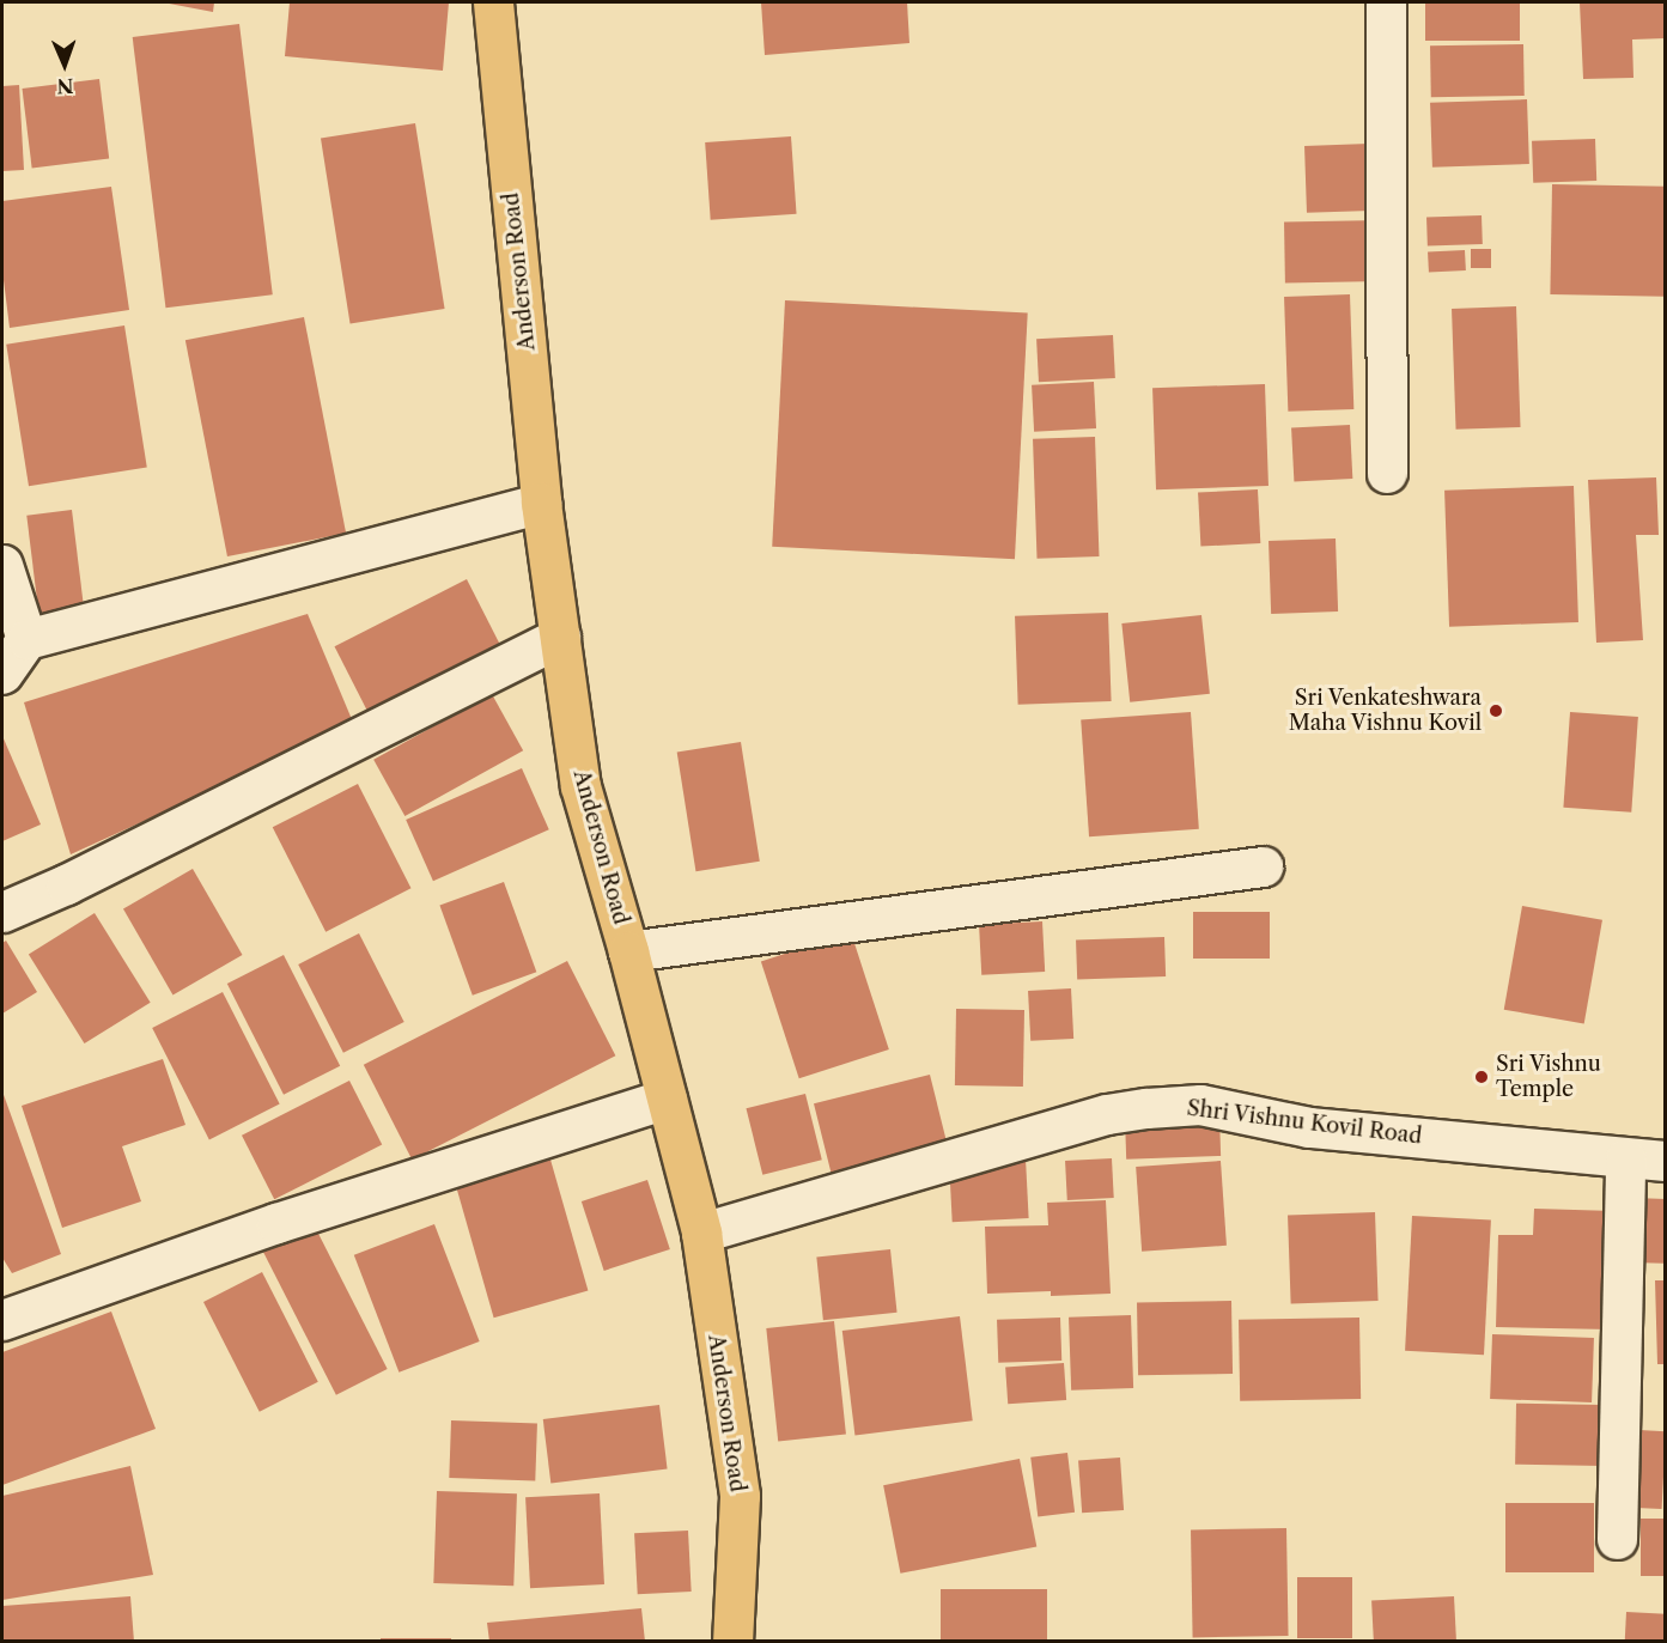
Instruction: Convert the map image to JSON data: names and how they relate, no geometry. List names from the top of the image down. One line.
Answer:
{"streets":{"main road":["Anderson Road"],"street":["Shri Vishnu Kovil Road"]},"crossings":[["Anderson Road","Shri Vishnu Kovil Road"]],"places":["Sri Venkateshwara Maha Vishnu Kovil","Sri Vishnu Temple"],"north":"bottom"}
